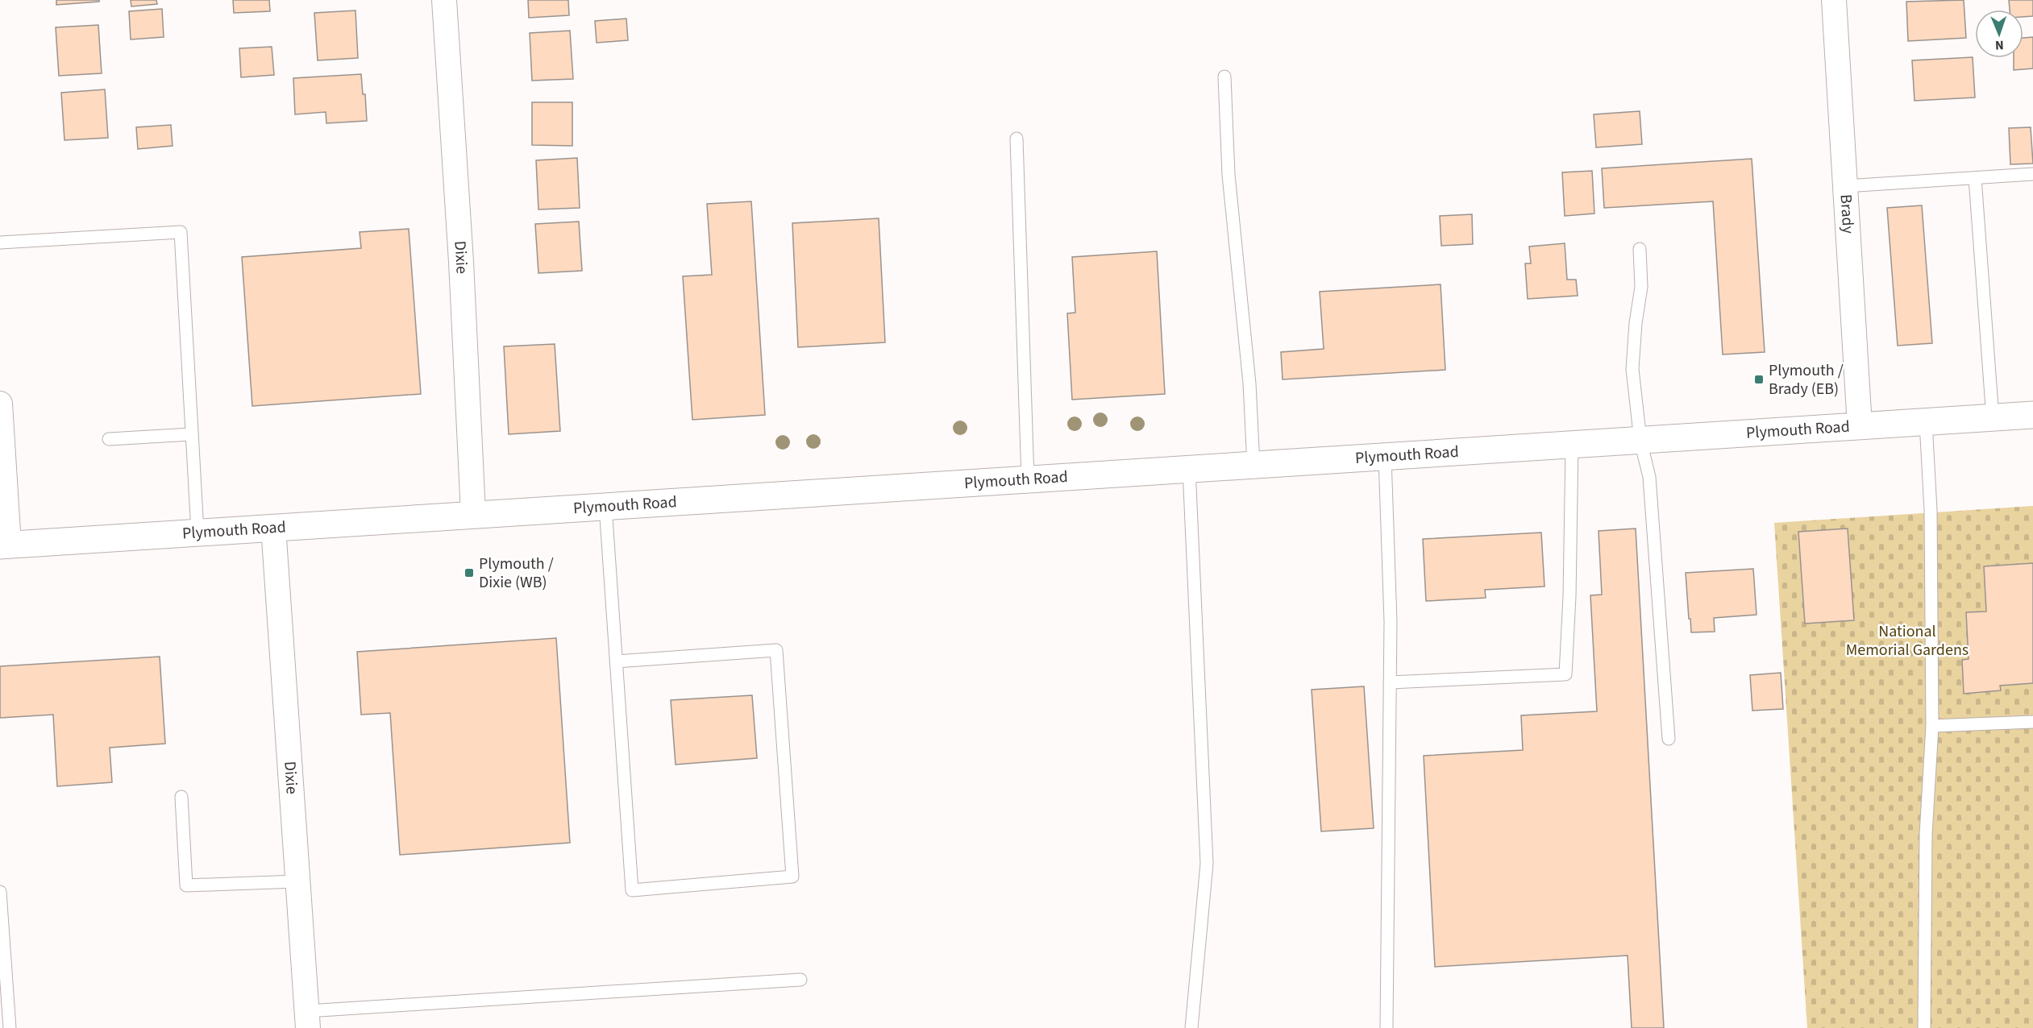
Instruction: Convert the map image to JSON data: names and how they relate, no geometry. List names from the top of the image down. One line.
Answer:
{"streets":{"main road":["Plymouth Road"],"street":["Brady","Dixie"]},"crossings":[["Brady","Plymouth Road"],["Dixie","Plymouth Road"]],"parks":["National Memorial Gardens"],"places":{"transit":["Plymouth / Brady (EB)","Plymouth / Dixie (WB)"]},"north":"bottom"}
